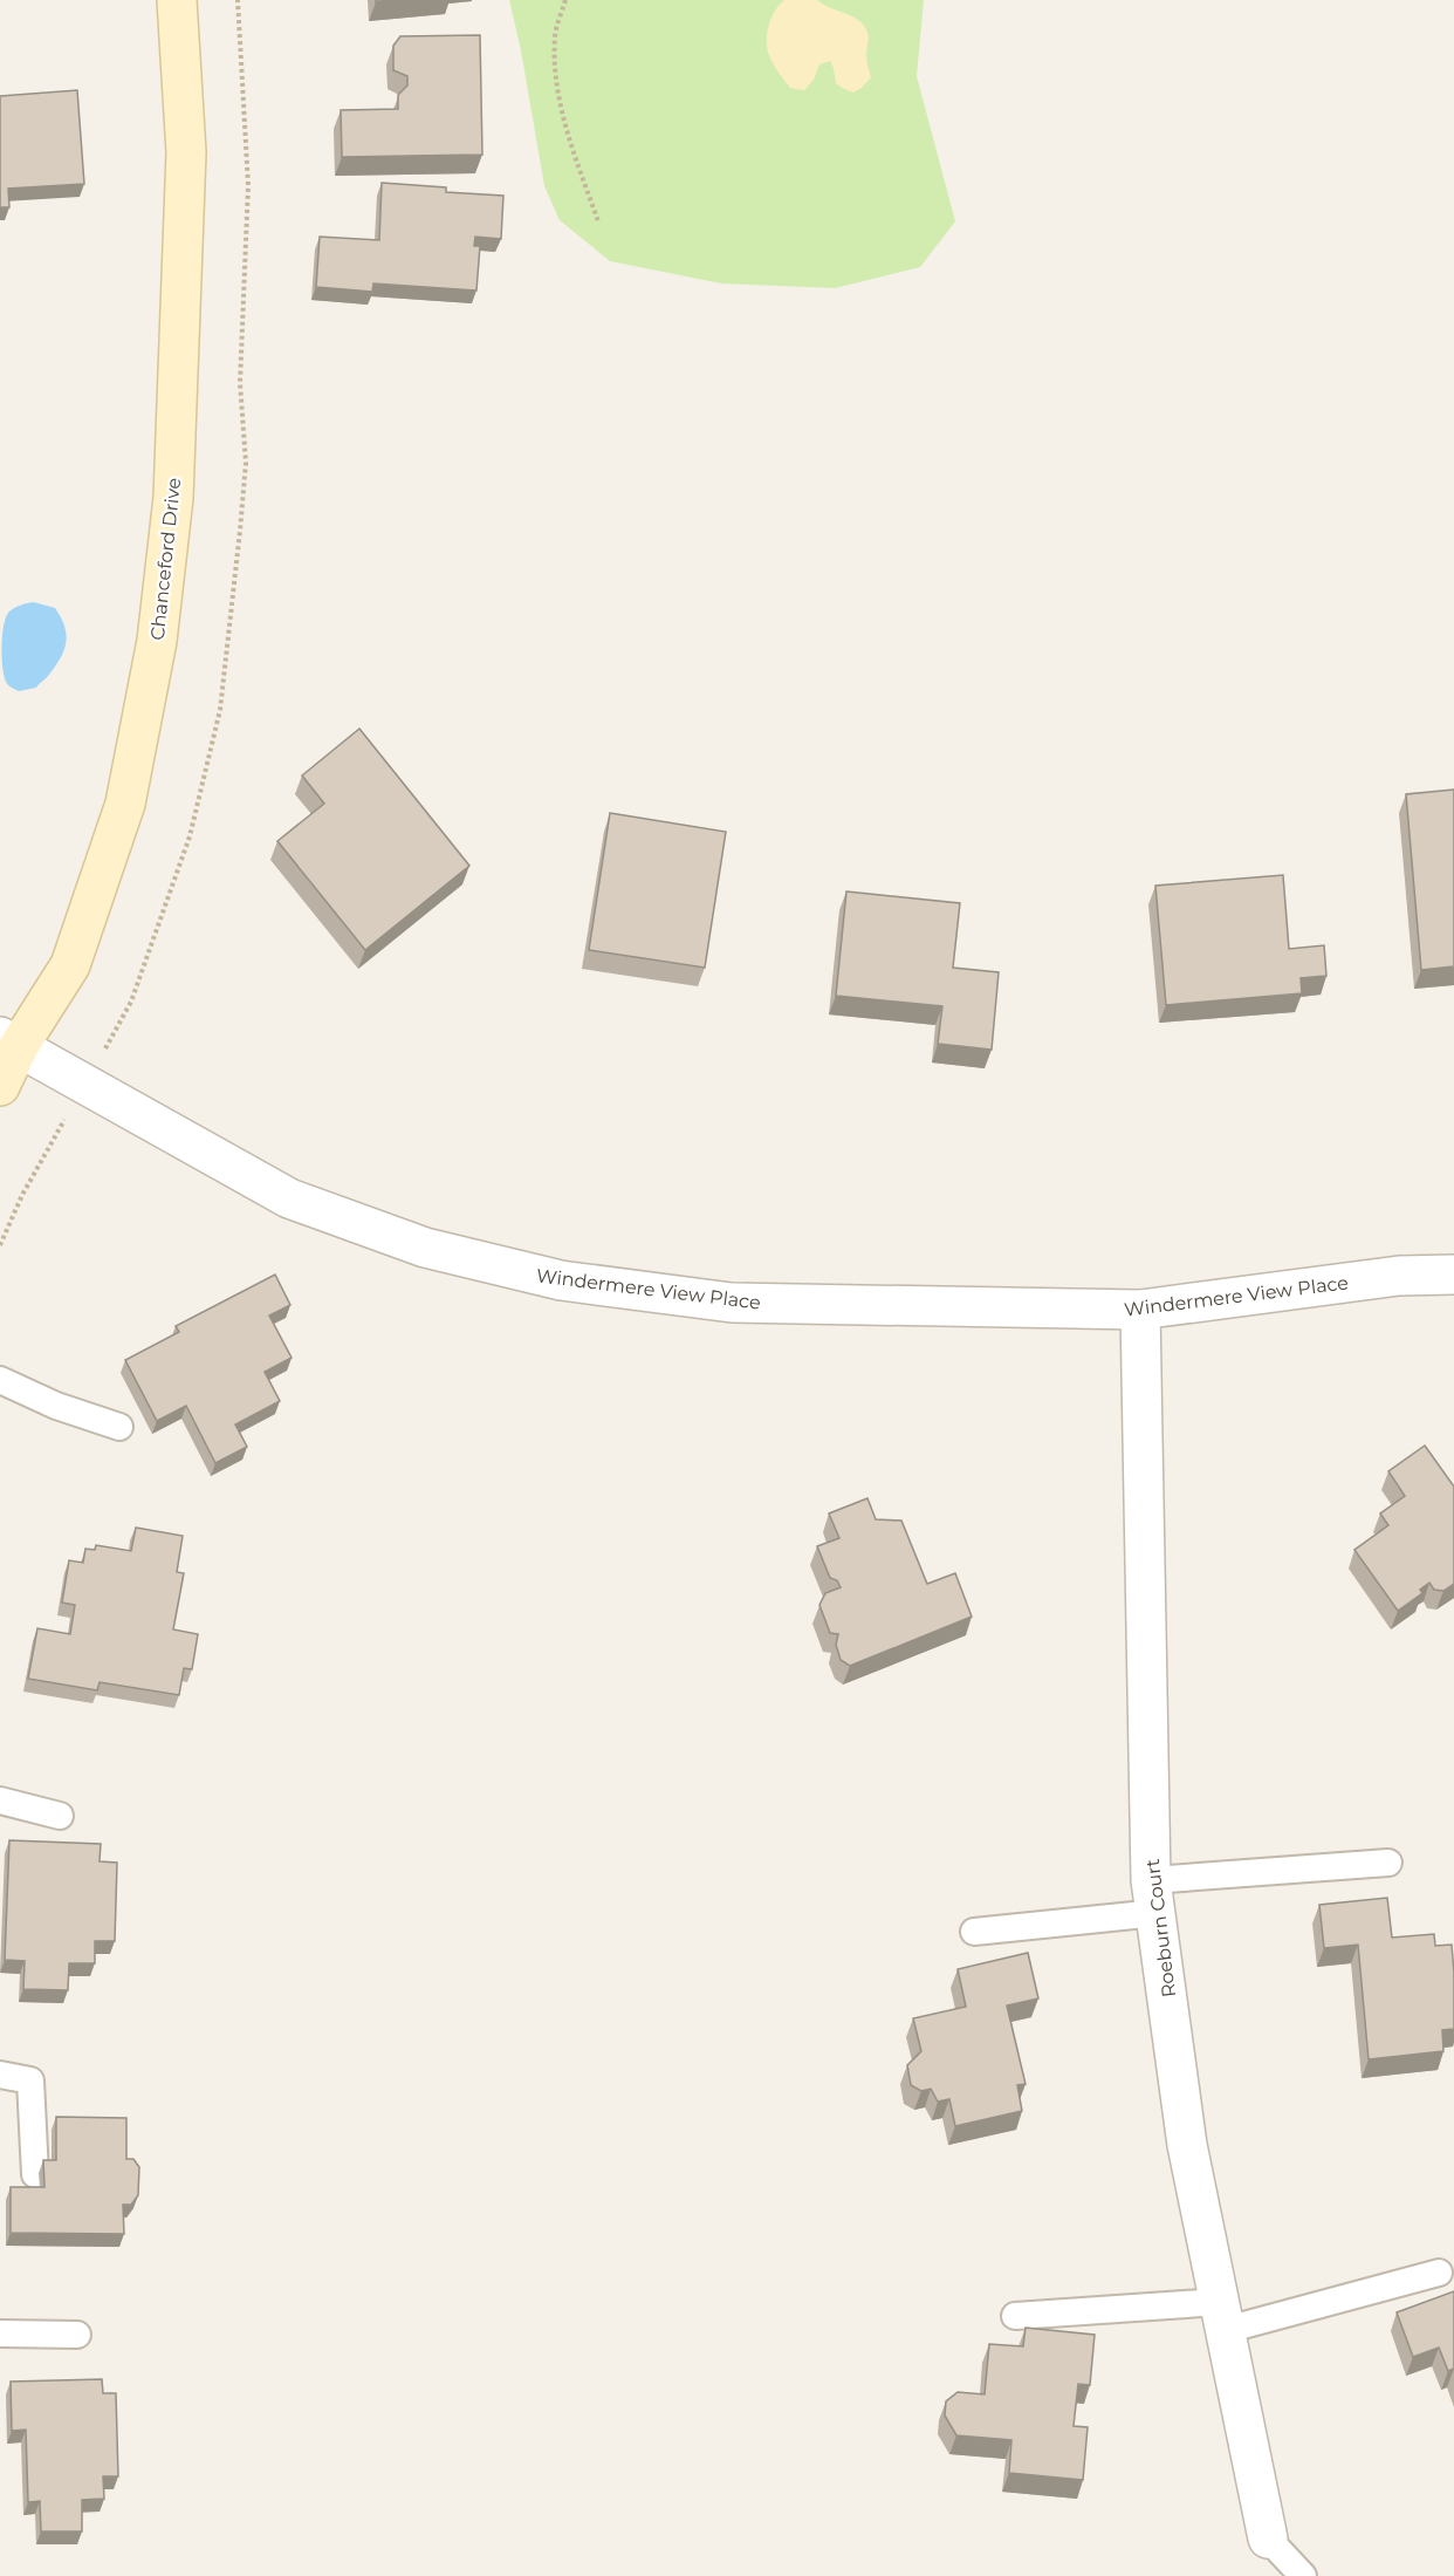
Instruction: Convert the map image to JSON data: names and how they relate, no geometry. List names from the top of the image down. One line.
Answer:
{"streets":{"street":["Chanceford Drive","Windermere View Place","Roeburn Court"]},"crossings":[["Chanceford Drive","Windermere View Place"],["Windermere View Place","Roeburn Court"]]}
